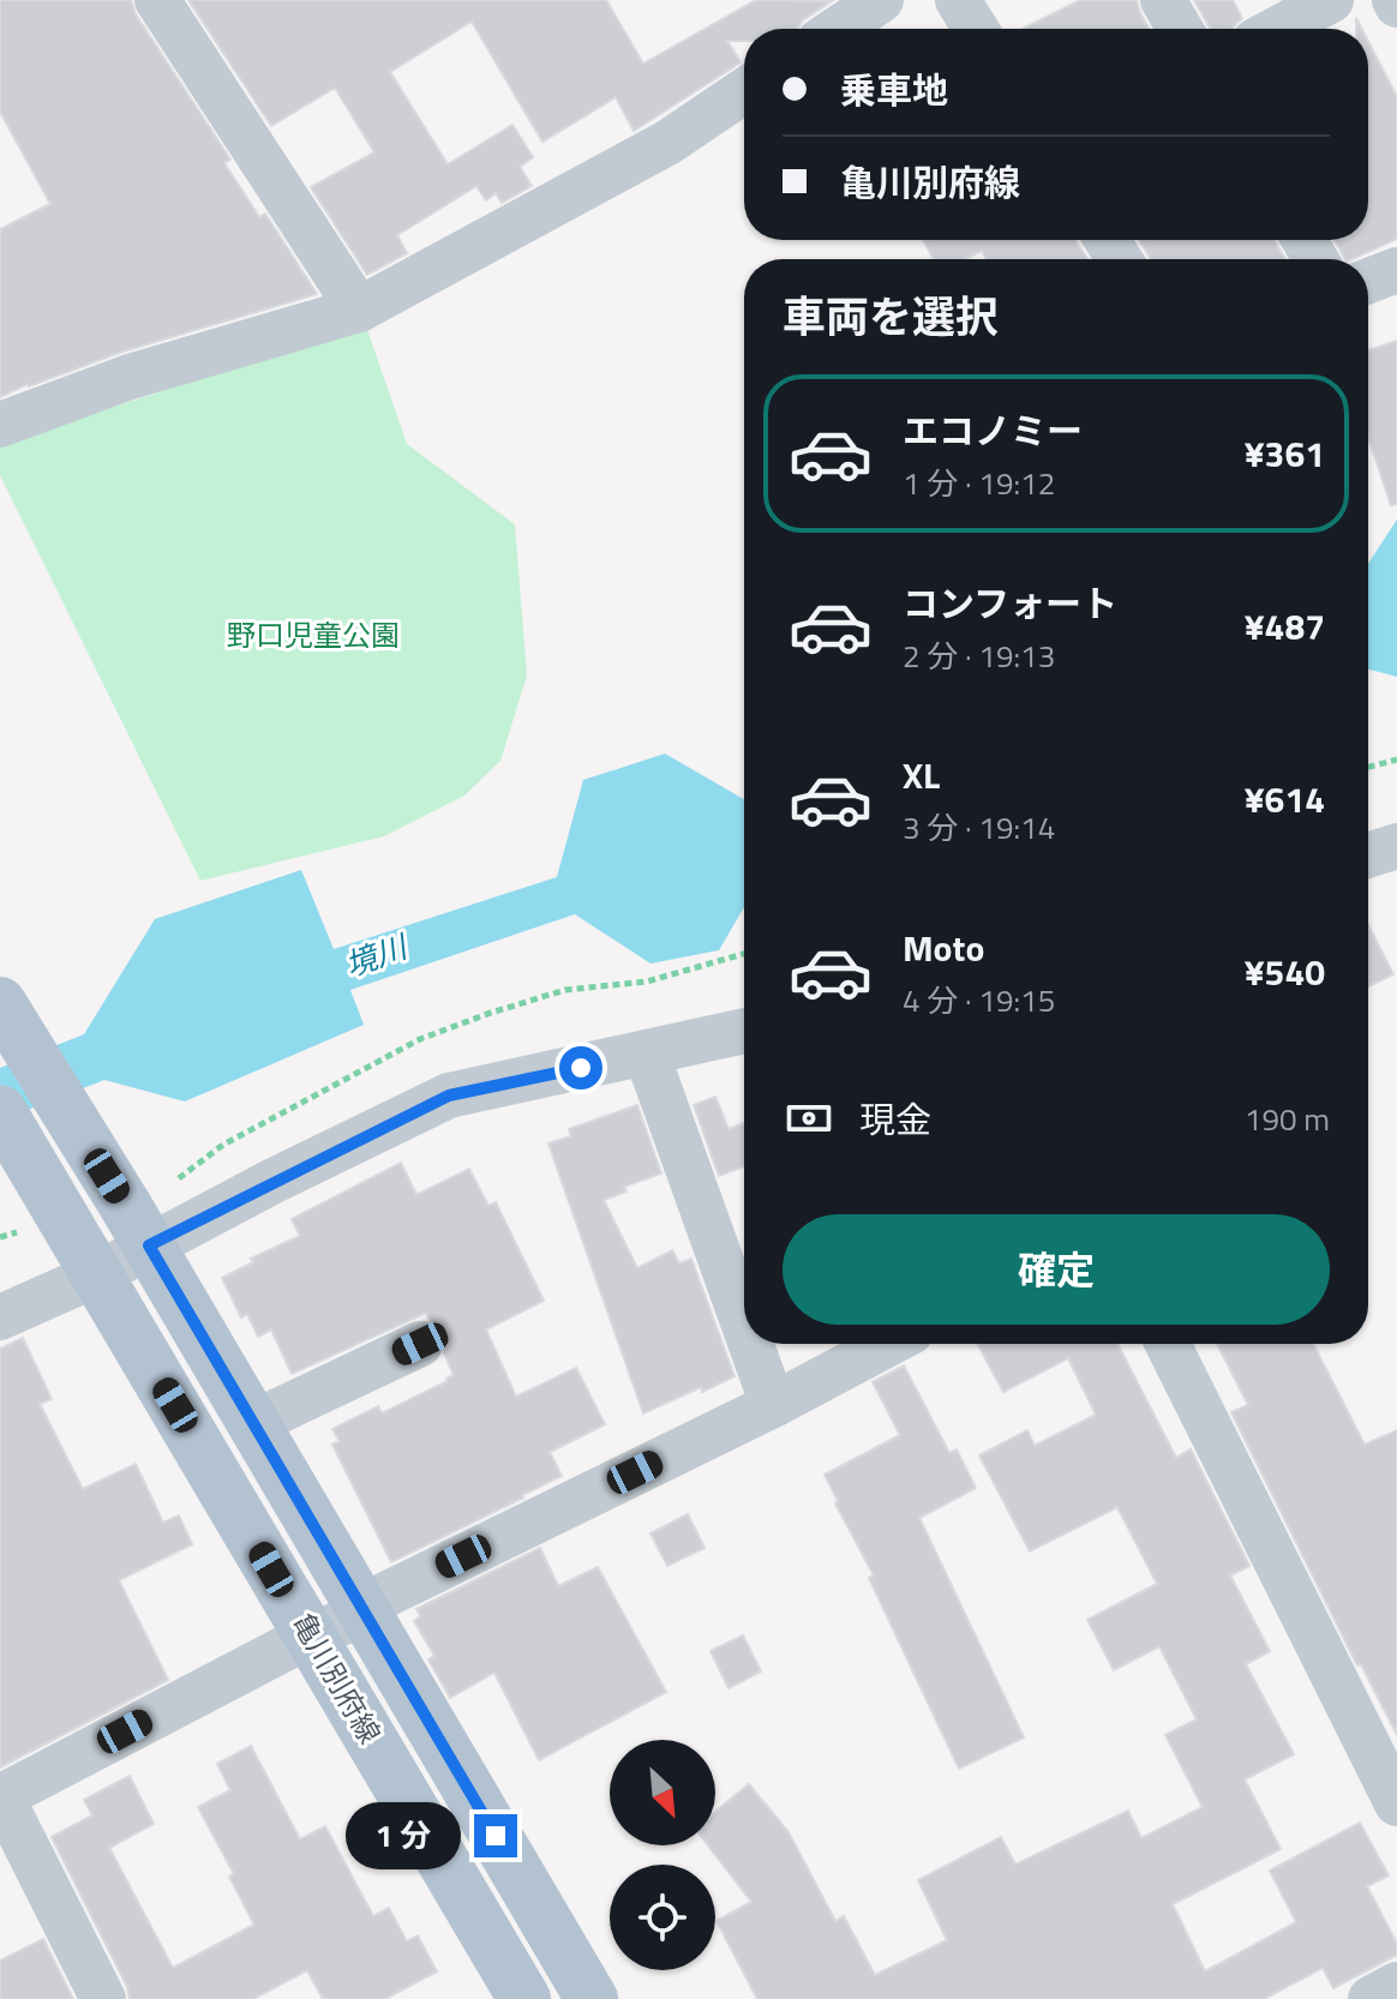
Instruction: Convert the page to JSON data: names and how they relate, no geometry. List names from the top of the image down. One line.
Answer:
{"streets":{"main road":["亀川別府線"]},"water":["境川"],"parks":["野口児童公園"],"north":"bottom right","page":{"banner":["乗車地","亀川別府線"],"heading":"車両を選択","list":[{"name":"エコノミー","note":"1 分 · 19:12","value":"¥361"},{"name":"コンフォート","note":"2 分 · 19:13","value":"¥487"},{"name":"XL","note":"3 分 · 19:14","value":"¥614"},{"name":"Moto","note":"4 分 · 19:15","value":"¥540"}],"pay":["現金","190 m"],"buttons":"確定","bubble":"1 分"}}
